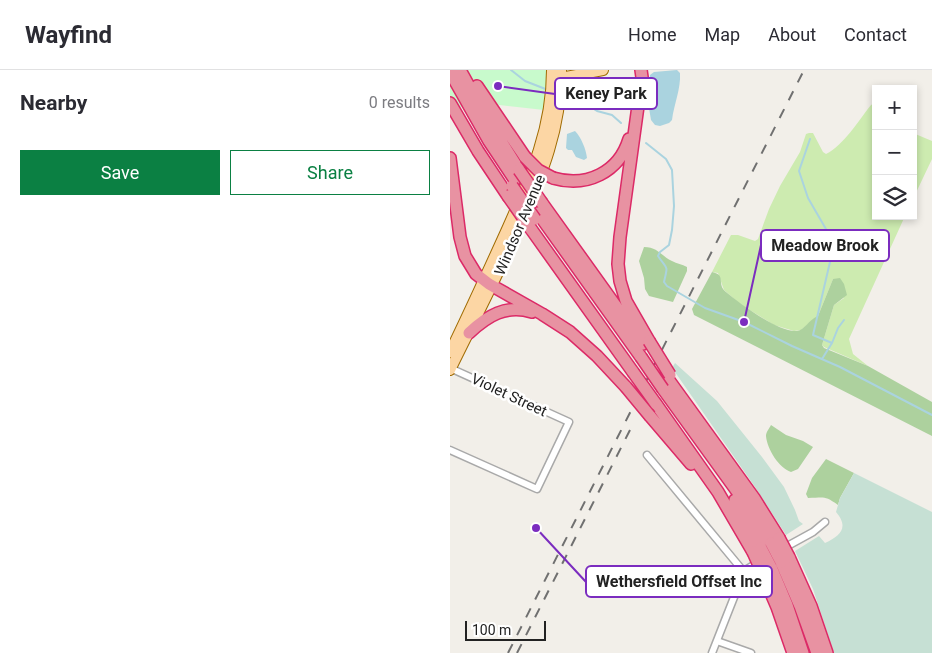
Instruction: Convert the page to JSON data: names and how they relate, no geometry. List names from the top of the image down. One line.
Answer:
{"streets":{"main road":["Windsor Avenue"],"street":["Violet Street"]},"crossings":[["Windsor Avenue","Violet Street"]],"places":["Keney Park","Meadow Brook","Wethersfield Offset Inc"],"scale_bar":"100 m","page":{"header":"Wayfind","nav":["Home","Map","About","Contact"],"heading":["Nearby","0 results"],"map_buttons":["+","−"],"buttons":["Save","Share"],"scale":"100 m"}}
